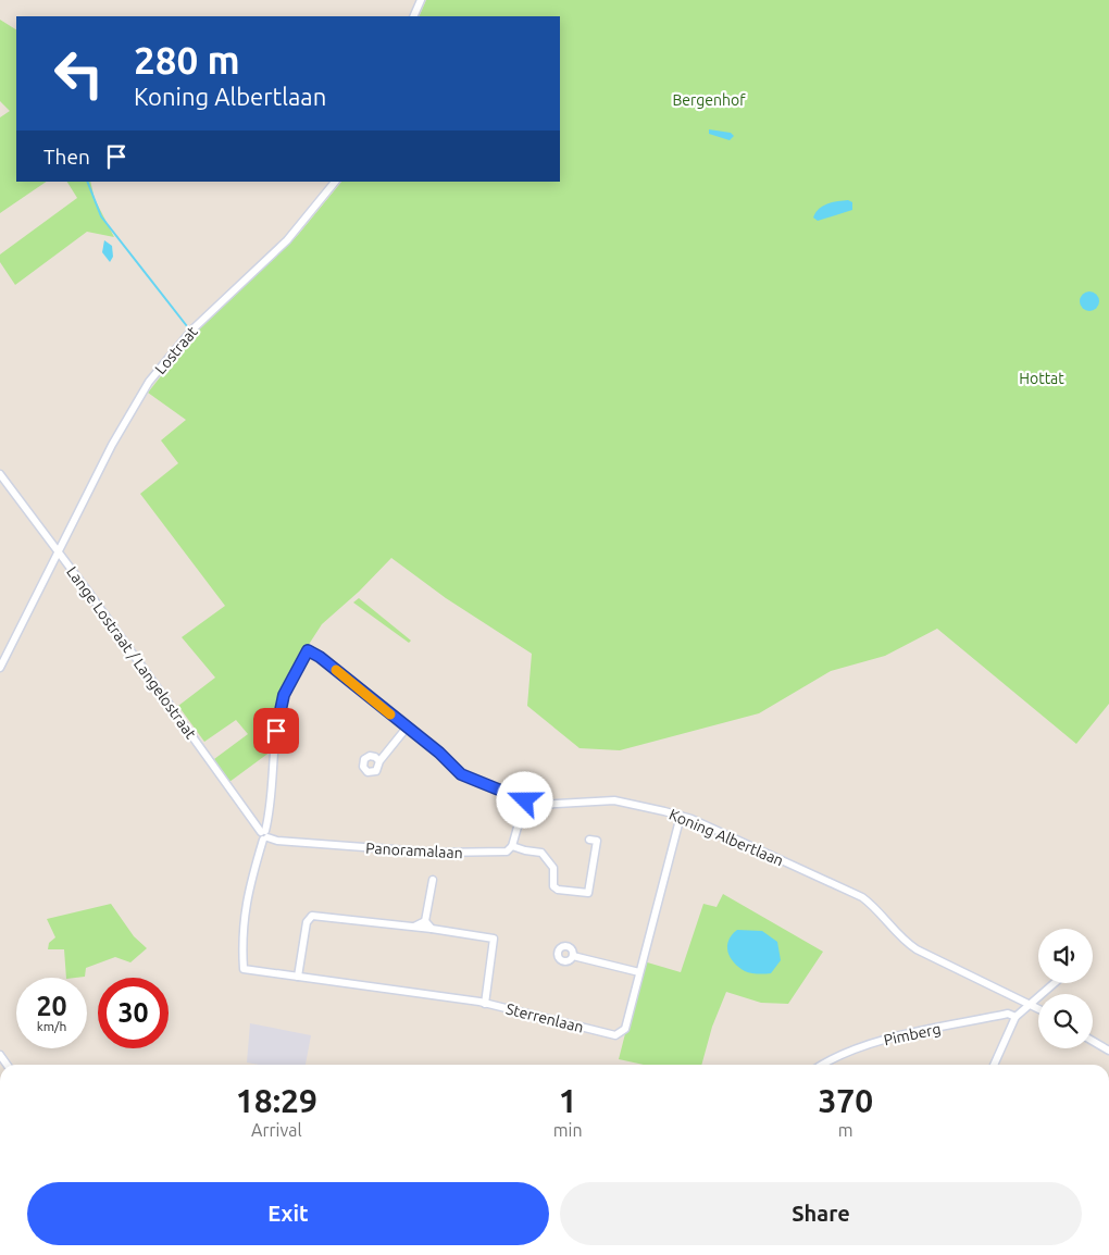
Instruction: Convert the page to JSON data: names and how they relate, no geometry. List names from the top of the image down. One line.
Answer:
{"streets":{"street":["Lostraat","Lange Lostraat / Langelostraat","Koning Albertlaan","Panoramalaan","Sterrenlaan","Pimberg"]},"crossings":[["Lostraat","Lange Lostraat / Langelostraat"],["Lange Lostraat / Langelostraat","Koning Albertlaan"],["Lange Lostraat / Langelostraat","Panoramalaan"],["Lange Lostraat / Langelostraat","Sterrenlaan"],["Koning Albertlaan","Panoramalaan"],["Koning Albertlaan","Sterrenlaan"],["Panoramalaan","Sterrenlaan"]],"parks":["Bergenhof","Hottat"],"page":{"turn":["280 m","Koning Albertlaan"],"then":"Then","speed":"20 km/h","limit":"30","eta":["18:29","Arrival","1","min","370","m"],"buttons":["Exit","Share"]}}
